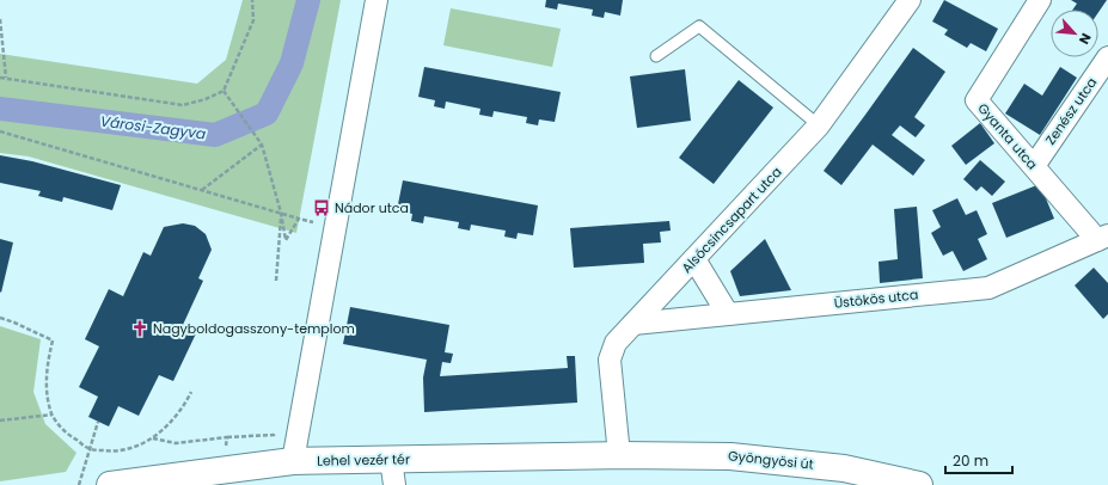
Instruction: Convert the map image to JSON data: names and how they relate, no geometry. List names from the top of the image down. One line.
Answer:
{"streets":{"street":["Zenész utca","Gyanta utca","Alsócsincsapart utca","Üstökös utca","Lehel vezér tér","Gyöngyösi út"]},"crossings":[["Zenész utca","Gyanta utca"],["Gyanta utca","Üstökös utca"],["Alsócsincsapart utca","Üstökös utca"],["Alsócsincsapart utca","Lehel vezér tér"],["Alsócsincsapart utca","Gyöngyösi út"],["Lehel vezér tér","Gyöngyösi út"]],"water":["Városi-Zagyva"],"places":{"bus stop":["Nádor utca"],"church":["Nagyboldogasszony-templom"]},"scale_bar":"20 m","north":"bottom right"}
